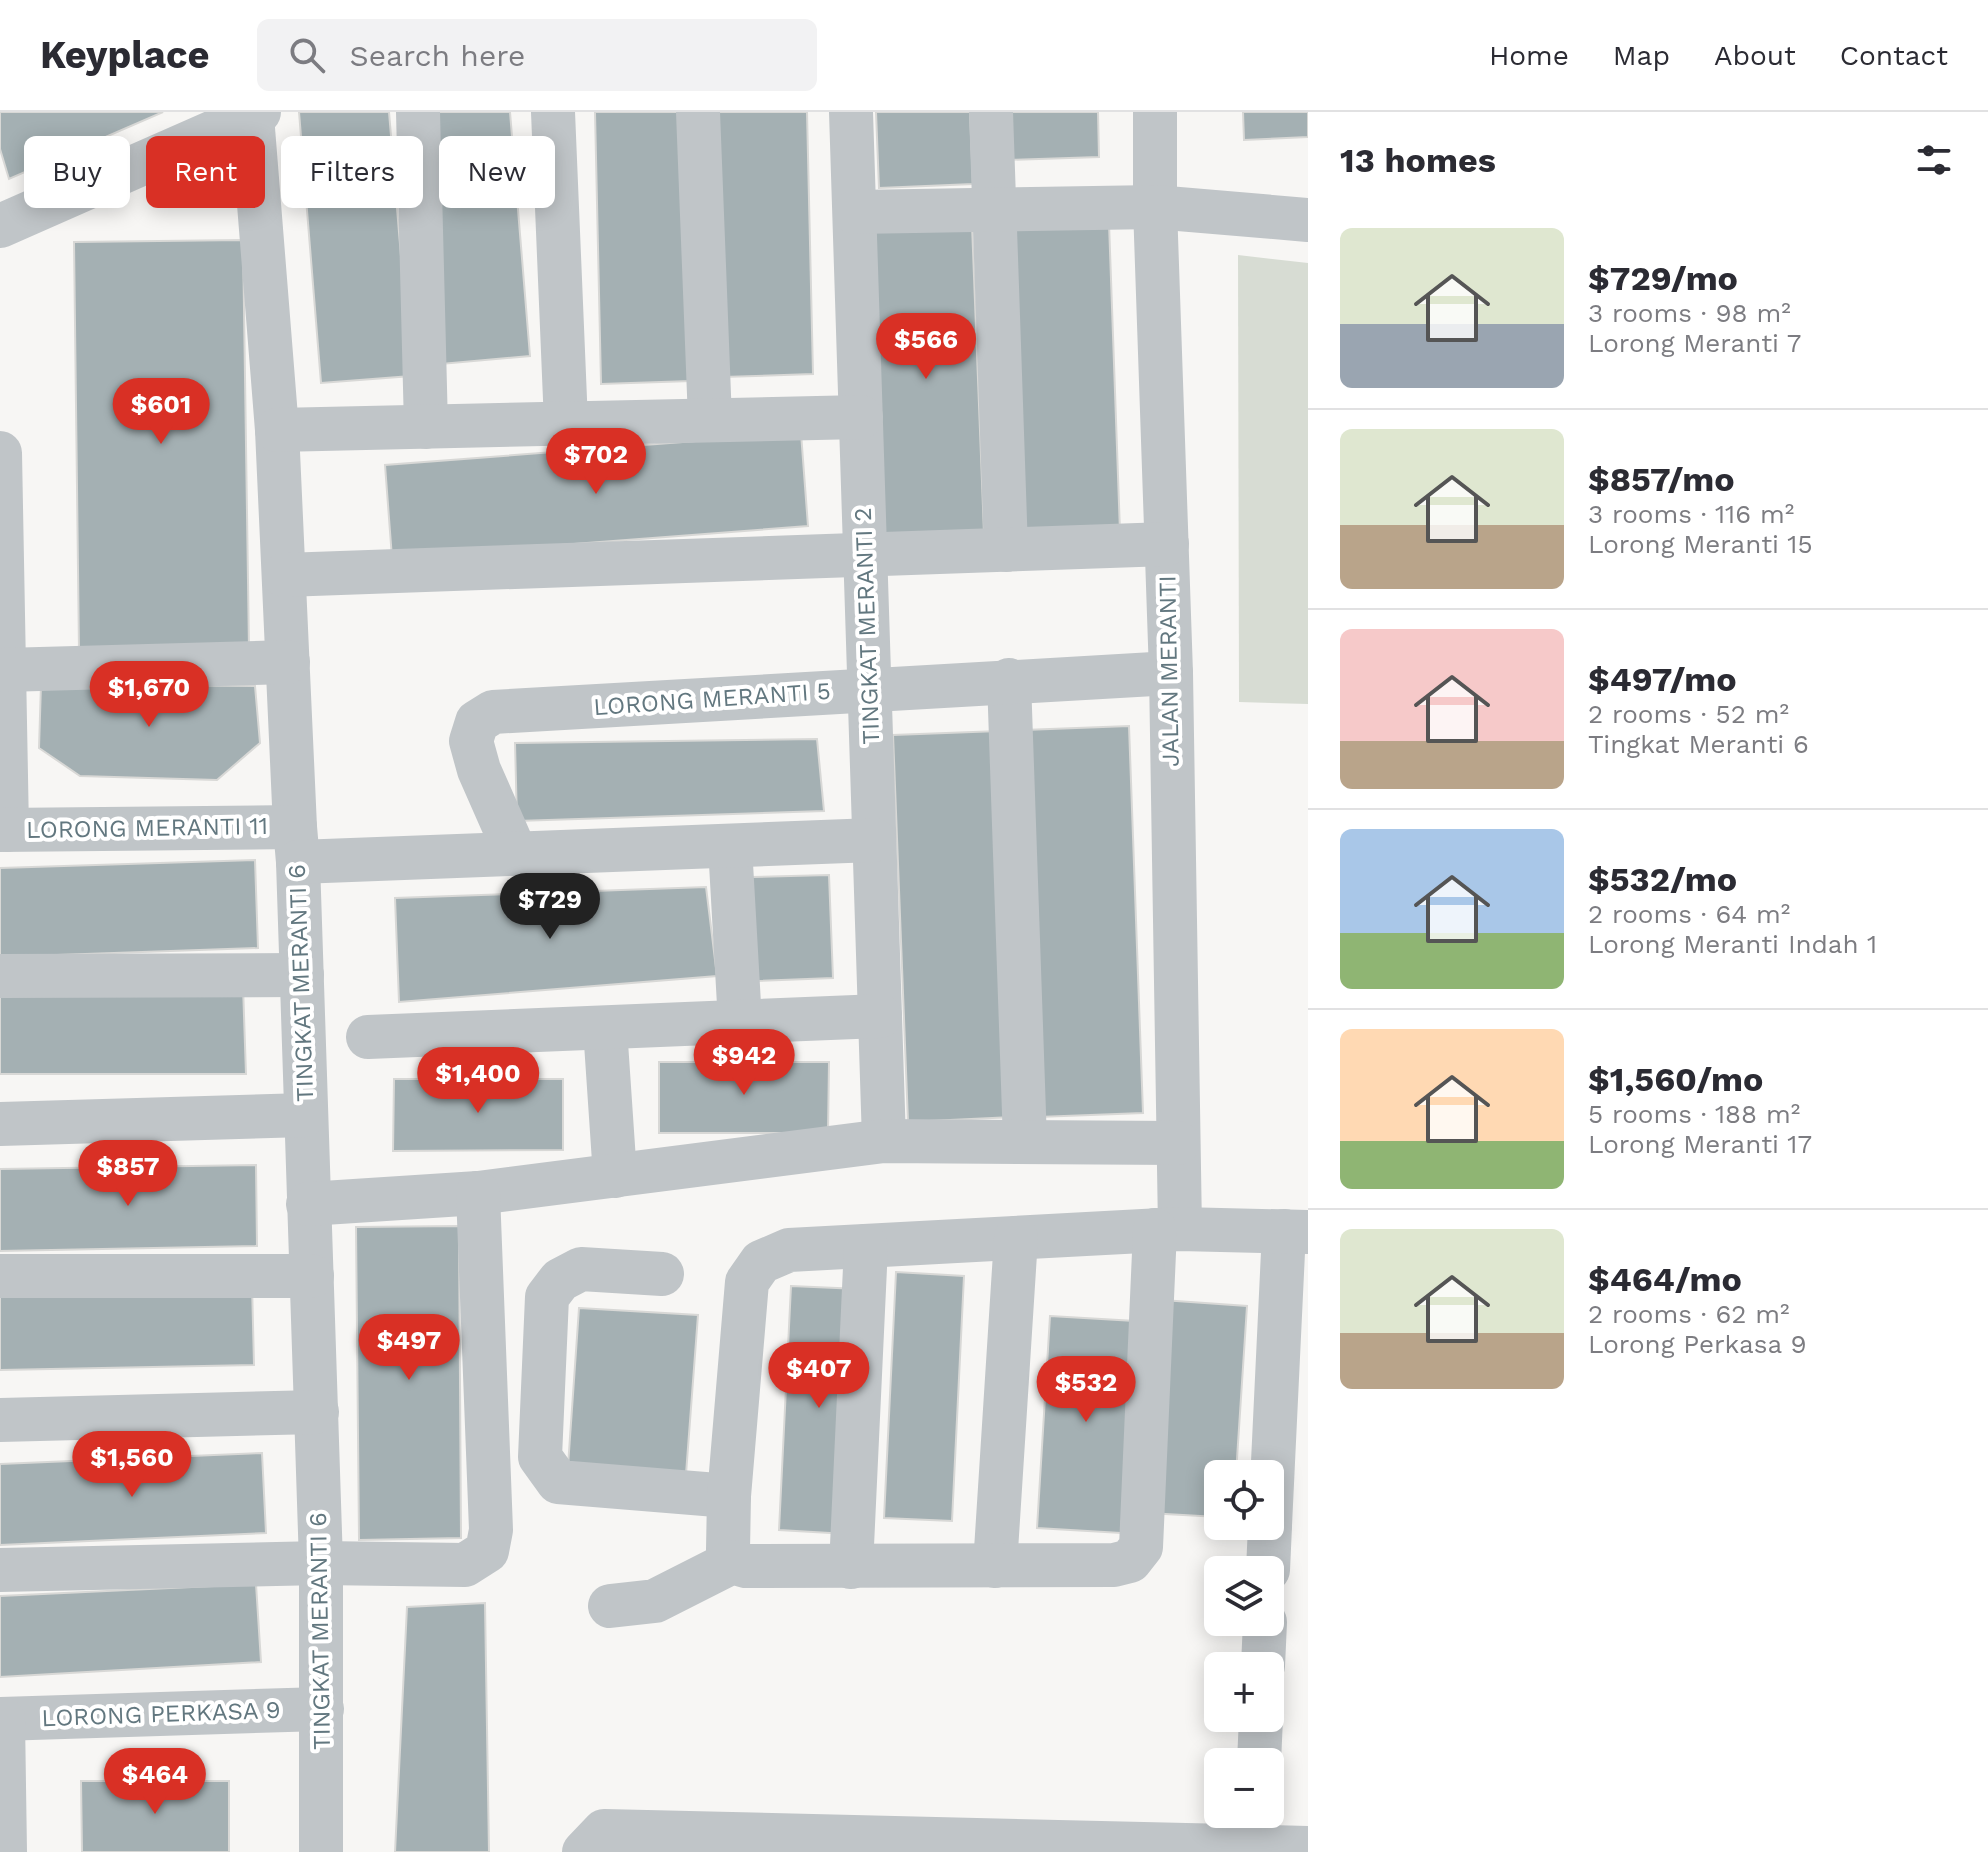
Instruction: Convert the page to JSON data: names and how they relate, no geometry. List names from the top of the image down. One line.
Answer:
{"streets":{"street":["TINGKAT MERANTI 2","JALAN MERANTI","LORONG MERANTI 5","LORONG MERANTI 11","TINGKAT MERANTI 6","LORONG PERKASA 9"]},"crossings":[["TINGKAT MERANTI 2","LORONG MERANTI 5"],["TINGKAT MERANTI 2","LORONG MERANTI 11"],["JALAN MERANTI","LORONG MERANTI 5"],["LORONG MERANTI 5","LORONG MERANTI 11"],["LORONG MERANTI 11","TINGKAT MERANTI 6"],["TINGKAT MERANTI 6","LORONG PERKASA 9"]],"page":{"header":"Keyplace","search":"Search here","nav":["Home","Map","About","Contact"],"heading":"13 homes","chip":["Buy","Rent","Filters","New"],"list":[{"name":"$729/mo","note":"3 rooms · 98 m² · Lorong Meranti 7"},{"name":"$857/mo","note":"3 rooms · 116 m² · Lorong Meranti 15"},{"name":"$497/mo","note":"2 rooms · 52 m² · Tingkat Meranti 6"},{"name":"$532/mo","note":"2 rooms · 64 m² · Lorong Meranti Indah 1"},{"name":"$1,560/mo","note":"5 rooms · 188 m² · Lorong Meranti 17"},{"name":"$464/mo","note":"2 rooms · 62 m² · Lorong Perkasa 9"}],"price":["$566","$601","$702","$1,670","$729","$942","$1,400","$857","$497","$407","$532","$1,560","$464"],"map_buttons":["+","−"]}}
